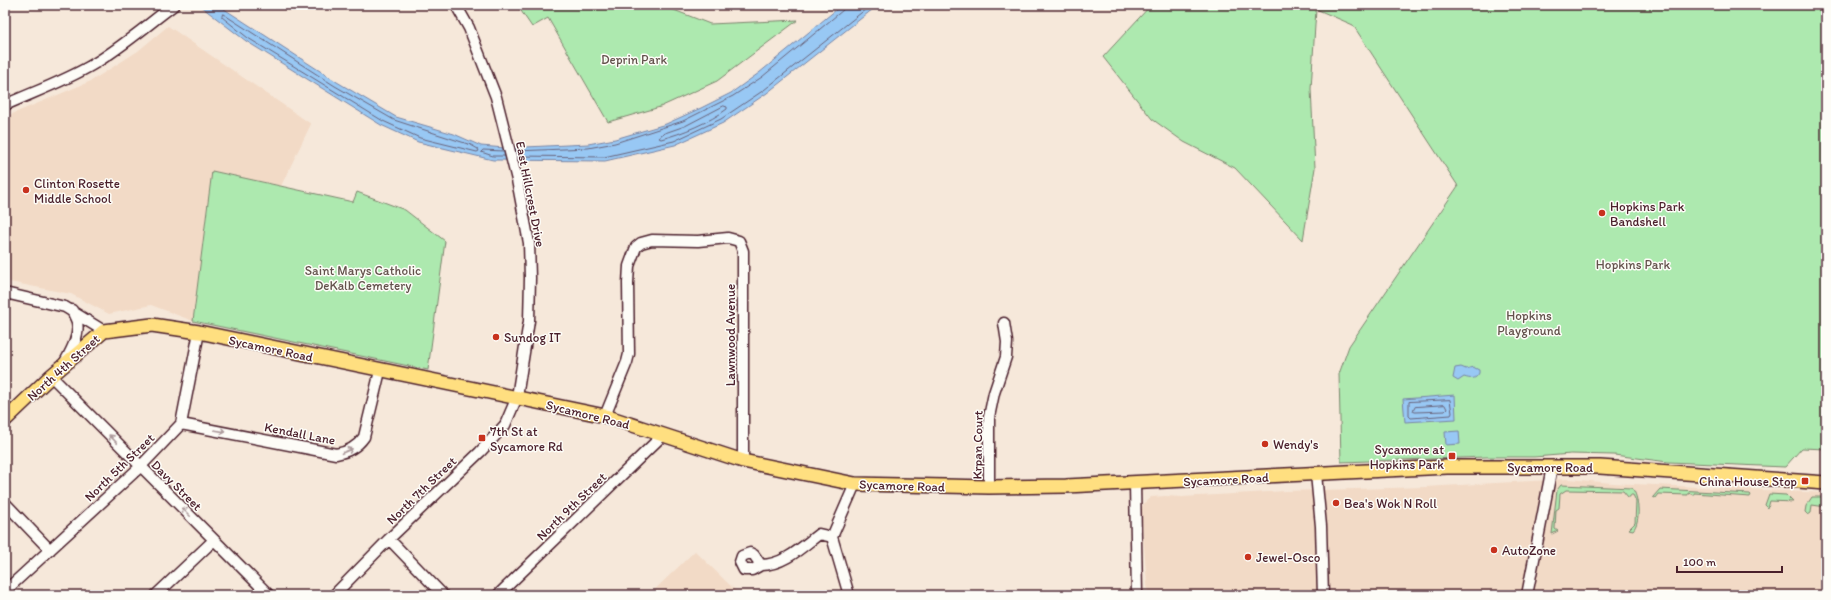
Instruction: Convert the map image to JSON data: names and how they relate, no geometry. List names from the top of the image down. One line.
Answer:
{"streets":{"main road":["Sycamore Road","North 4th Street"],"street":["East Hillcrest Drive","Lawnwood Avenue","Kendall Lane","Krpan Court","North 5th Street","Davy Street","North 7th Street","North 9th Street"]},"crossings":[["East Hillcrest Drive","Sycamore Road"],["East Hillcrest Drive","North 7th Street"],["Lawnwood Avenue","Sycamore Road"],["Sycamore Road","North 4th Street"],["Sycamore Road","Kendall Lane"],["Sycamore Road","Krpan Court"],["Sycamore Road","North 7th Street"],["Sycamore Road","North 9th Street"],["North 4th Street","Davy Street"],["Kendall Lane","North 5th Street"],["North 5th Street","Davy Street"]],"one_way":["Davy Street"],"parks":["Deprin Park","Hopkins Park","Saint Marys Catholic DeKalb Cemetery","Hopkins Playground"],"places":{"other":["Clinton Rosette Middle School","Hopkins Park Bandshell","Sundog IT","Wendy's","Bea's Wok N Roll","AutoZone","Jewel-Osco"],"transit":["7th St at Sycamore Rd","Sycamore at Hopkins Park","China House Stop"]},"scale_bar":"100 m"}
